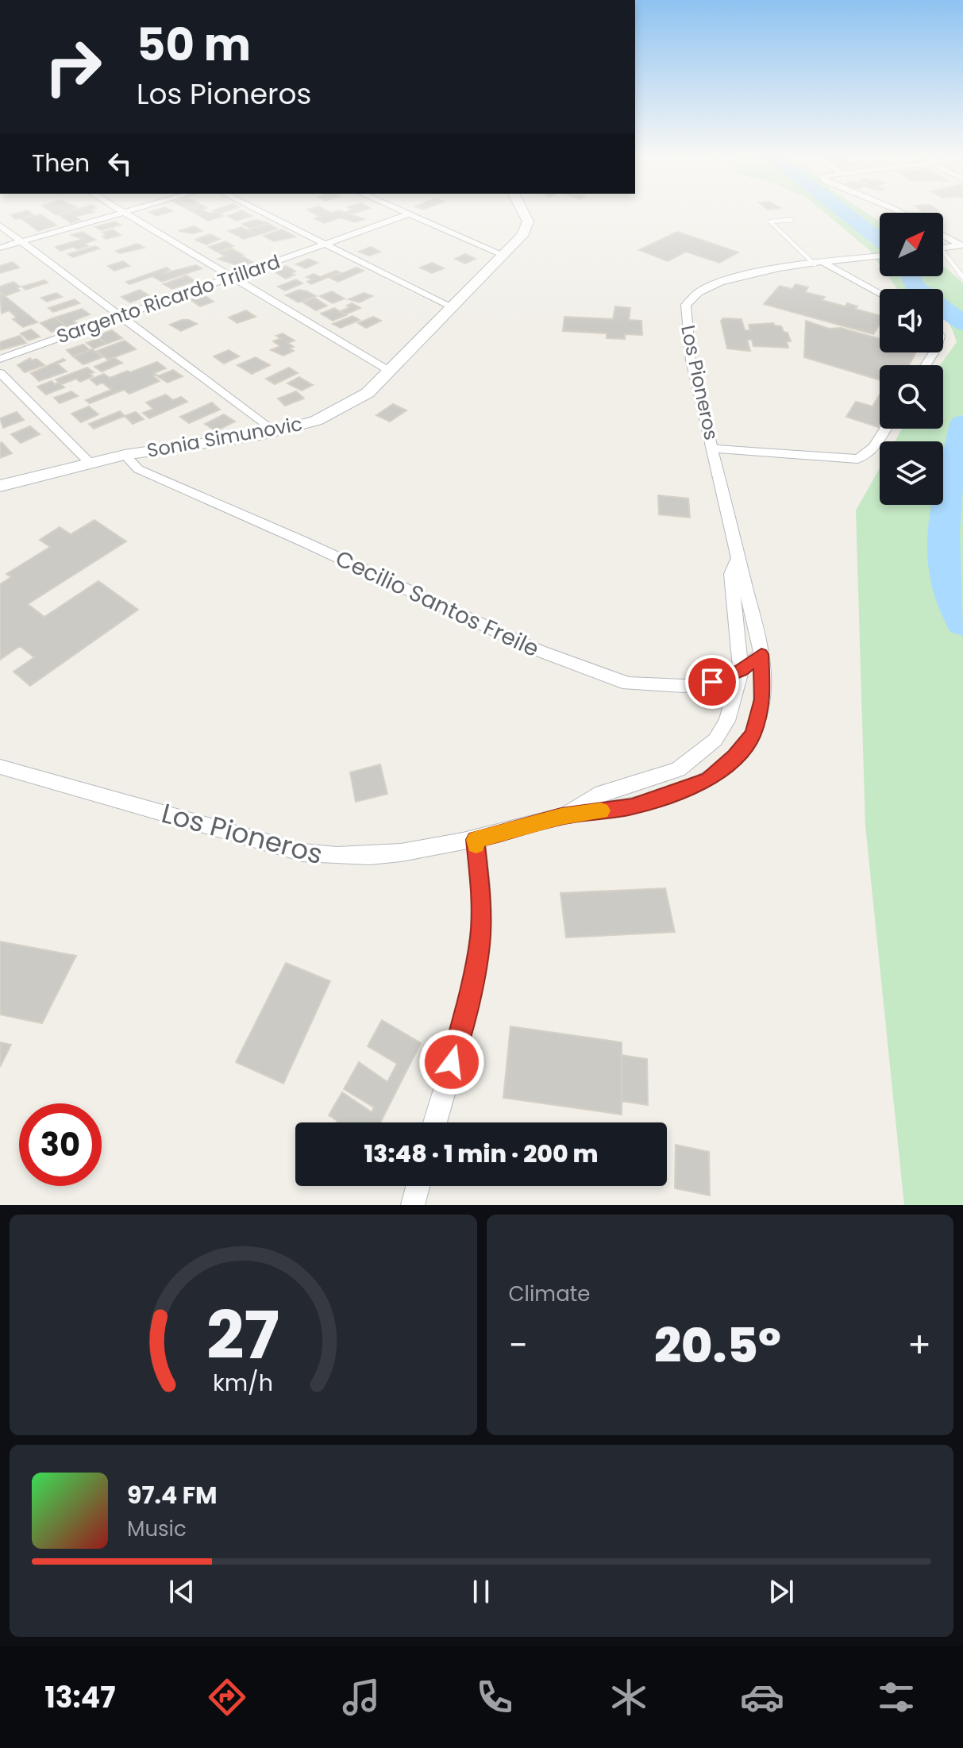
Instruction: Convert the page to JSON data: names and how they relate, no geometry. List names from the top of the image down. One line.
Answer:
{"streets":{"street":["Sargento Ricardo Trillard","Los Pioneros","Sonia Simunovic","Cecilio Santos Freile"]},"crossings":[["Los Pioneros","Cecilio Santos Freile"],["Sonia Simunovic","Cecilio Santos Freile"]],"north":"top right","page":{"turn":["50 m","Los Pioneros"],"then":"Then","limit":"30","trip":"13:48 · 1 min · 200 m","tile":"Climate","heat":["−","20.5°","+"],"song":["97.4 FM","Music"],"tabs":"13:47","gauge":["27","km/h"]}}
